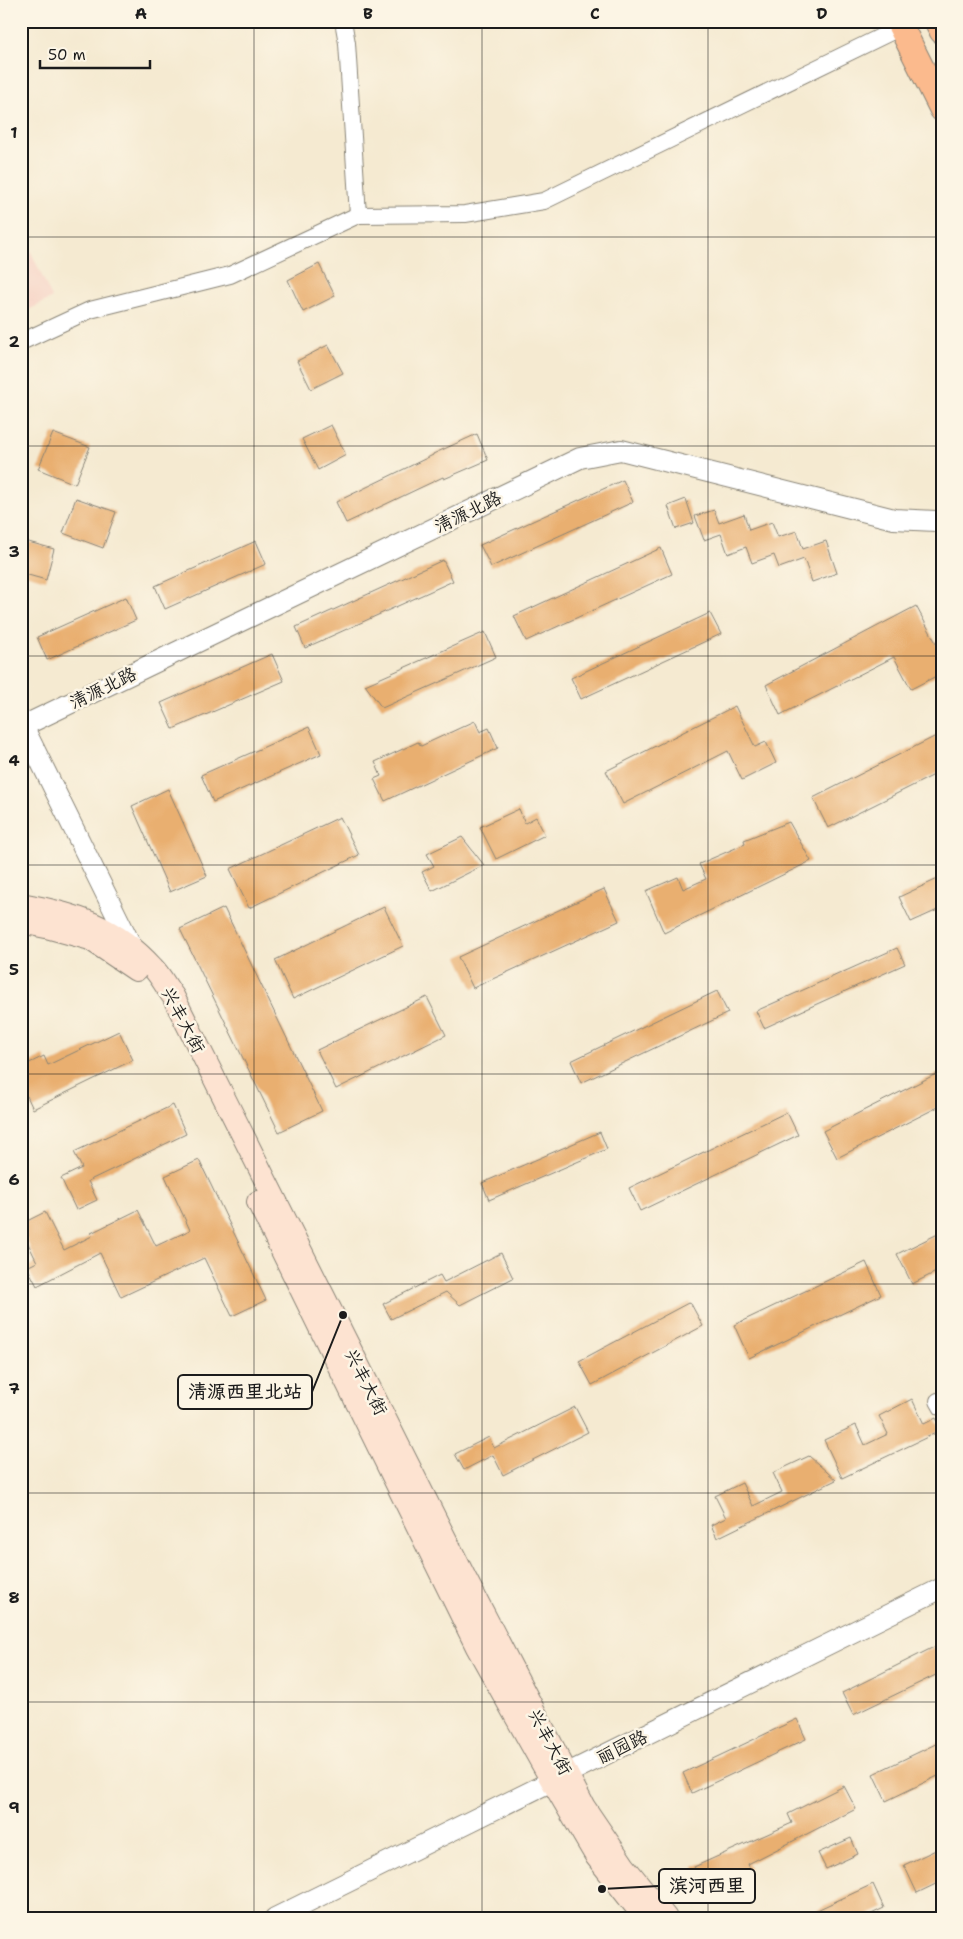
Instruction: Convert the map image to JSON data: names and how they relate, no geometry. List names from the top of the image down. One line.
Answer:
{"streets":{"main road":["兴丰大街"],"street":["清源北路","丽园路"]},"crossings":[["兴丰大街","丽园路"]],"places":["清源西里北站","滨河西里"],"scale_bar":"50 m","grid":{"columns":["A","B","C","D"],"rows":["1","2","3","4","5","6","7","8","9"]}}
